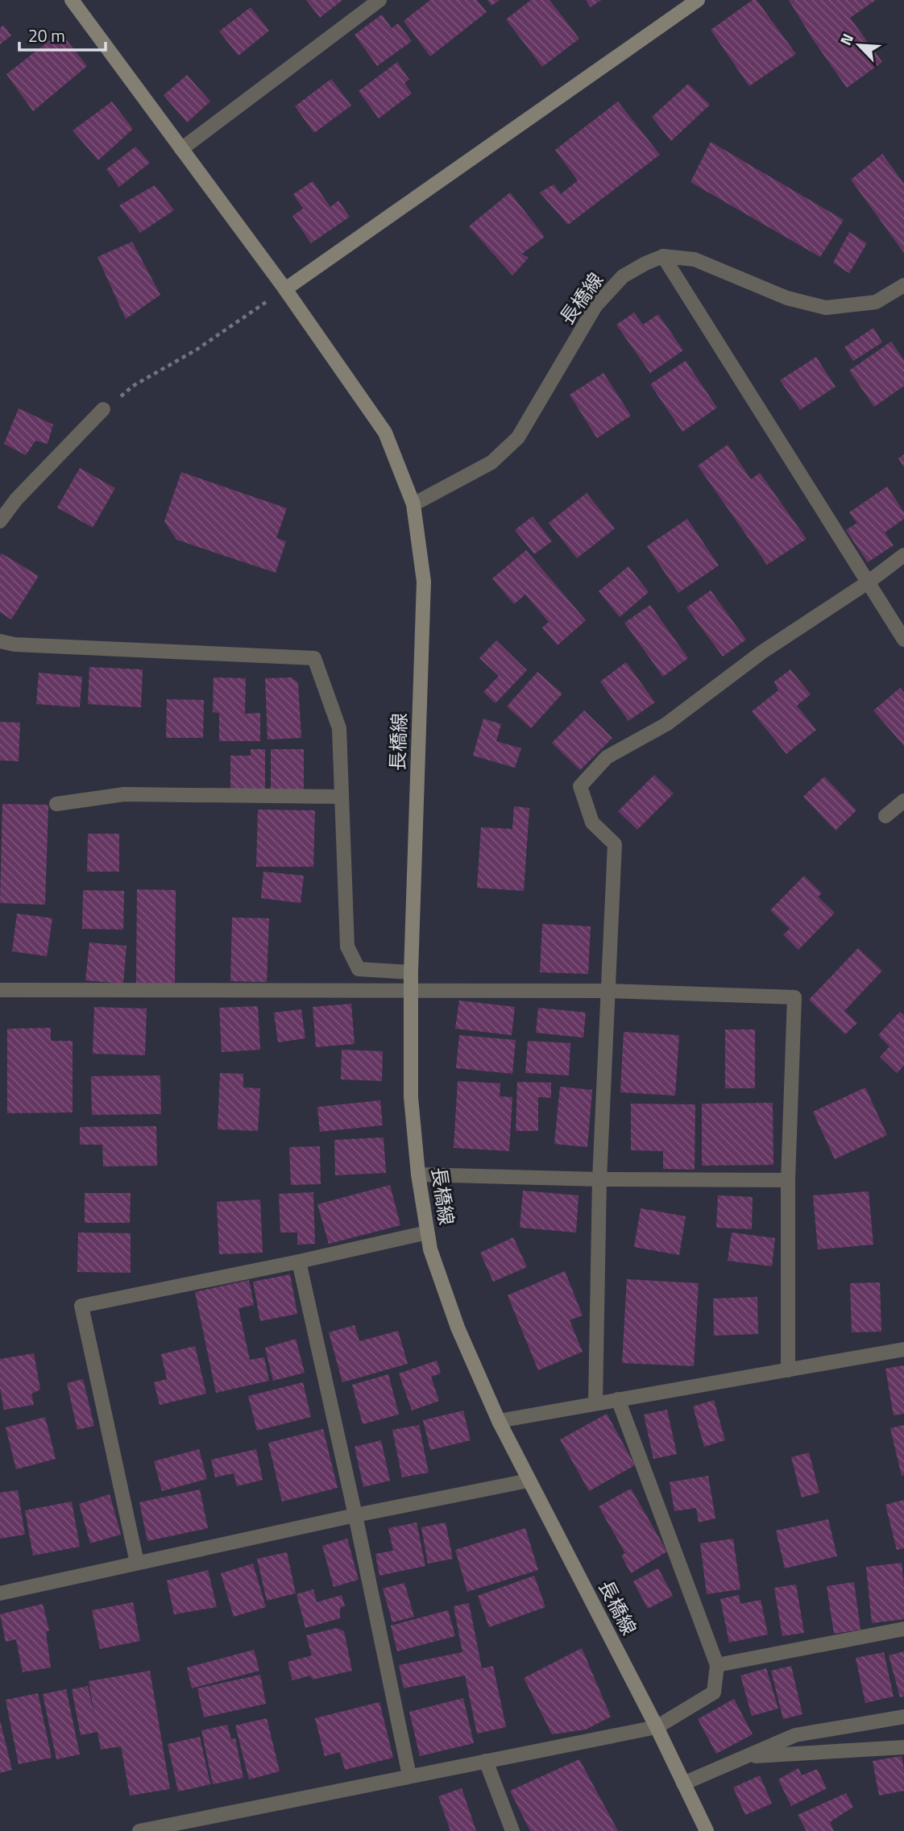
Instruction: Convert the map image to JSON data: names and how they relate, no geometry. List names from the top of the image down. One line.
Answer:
{"streets":{"street":["長橋線"]},"scale_bar":"20 m","north":"top left"}
